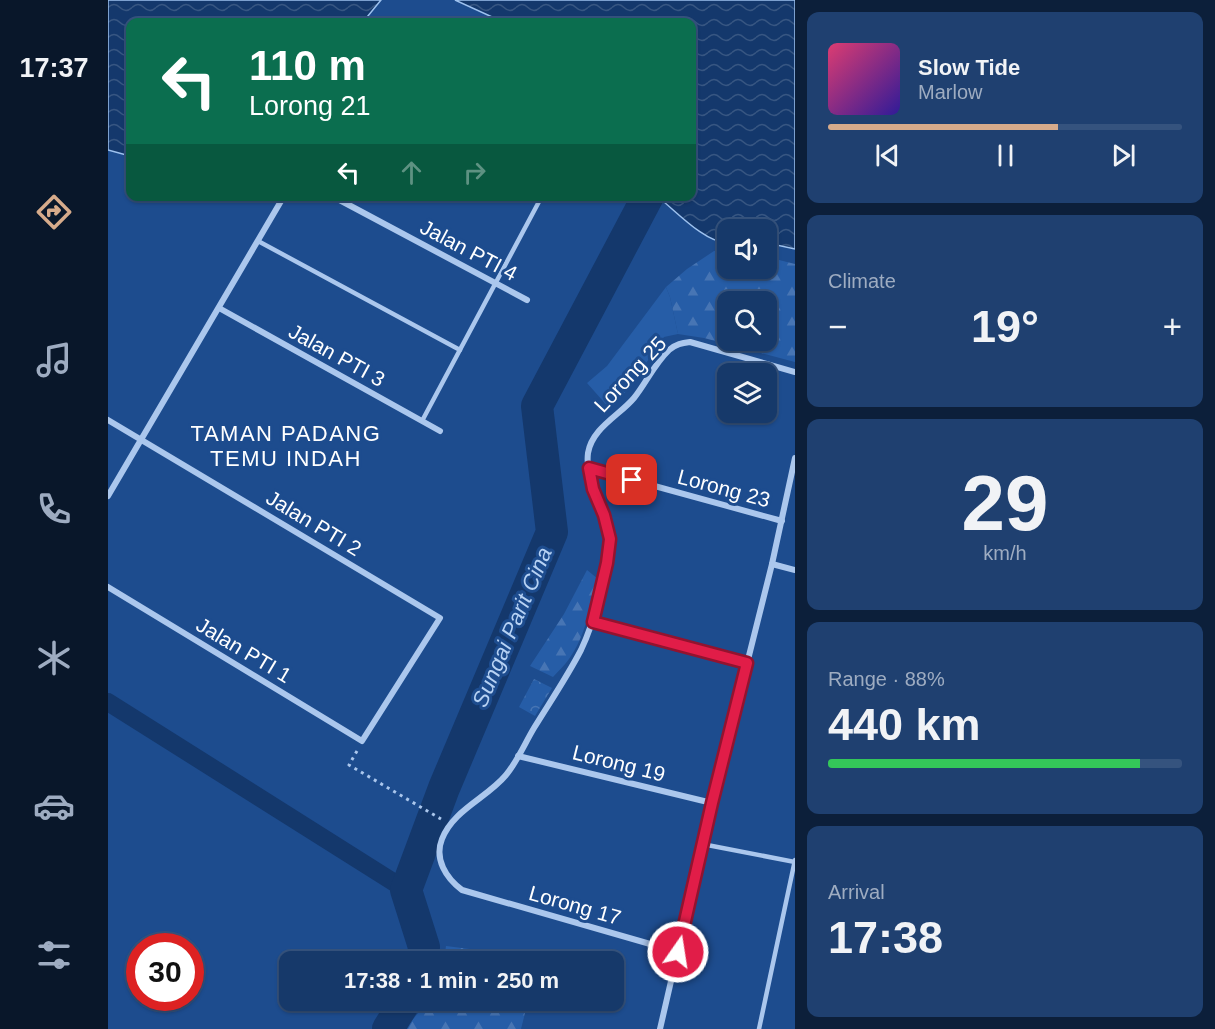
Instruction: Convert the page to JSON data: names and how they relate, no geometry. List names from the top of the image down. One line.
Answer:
{"streets":{"street":["Jalan PTI 4","Jalan PTI 3","Lorong 25","Lorong 23","Jalan PTI 2","Jalan PTI 1","Lorong 19","Lorong 17"]},"crossings":[["Lorong 25","Lorong 23"],["Jalan PTI 2","Jalan PTI 1"],["Lorong 19","Lorong 17"]],"districts":["TAMAN PADANG TEMU INDAH"],"water":["Sungai Parit Cina"],"page":{"tabs":"17:37","turn":["110 m","Lorong 21"],"song":["Slow Tide","Marlow"],"tile":["Climate",["29","km/h"],["Range · 88%","440 km"],["Arrival","17:38"]],"heat":["−","19°","+"],"limit":"30","trip":"17:38 · 1 min · 250 m"}}
